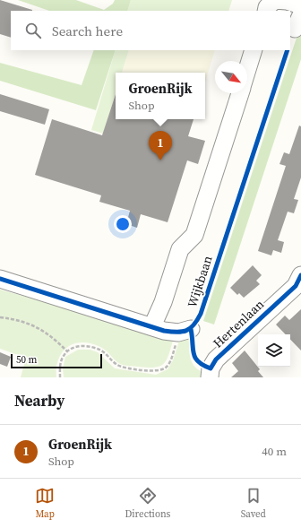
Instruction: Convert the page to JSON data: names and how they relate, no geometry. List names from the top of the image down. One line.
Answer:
{"streets":{"street":["Hertenlaan"],"cycle path":["Wijkbaan"]},"scale_bar":"50 m","north":"bottom right","page":{"search":"Search here","popup":["GroenRijk","Shop"],"pins":"1","scale":"50 m","heading":"Nearby","list":[{"mark":"1","name":"GroenRijk","note":"Shop","value":"40 m"}],"nav":["Map","Directions","Saved"]}}
